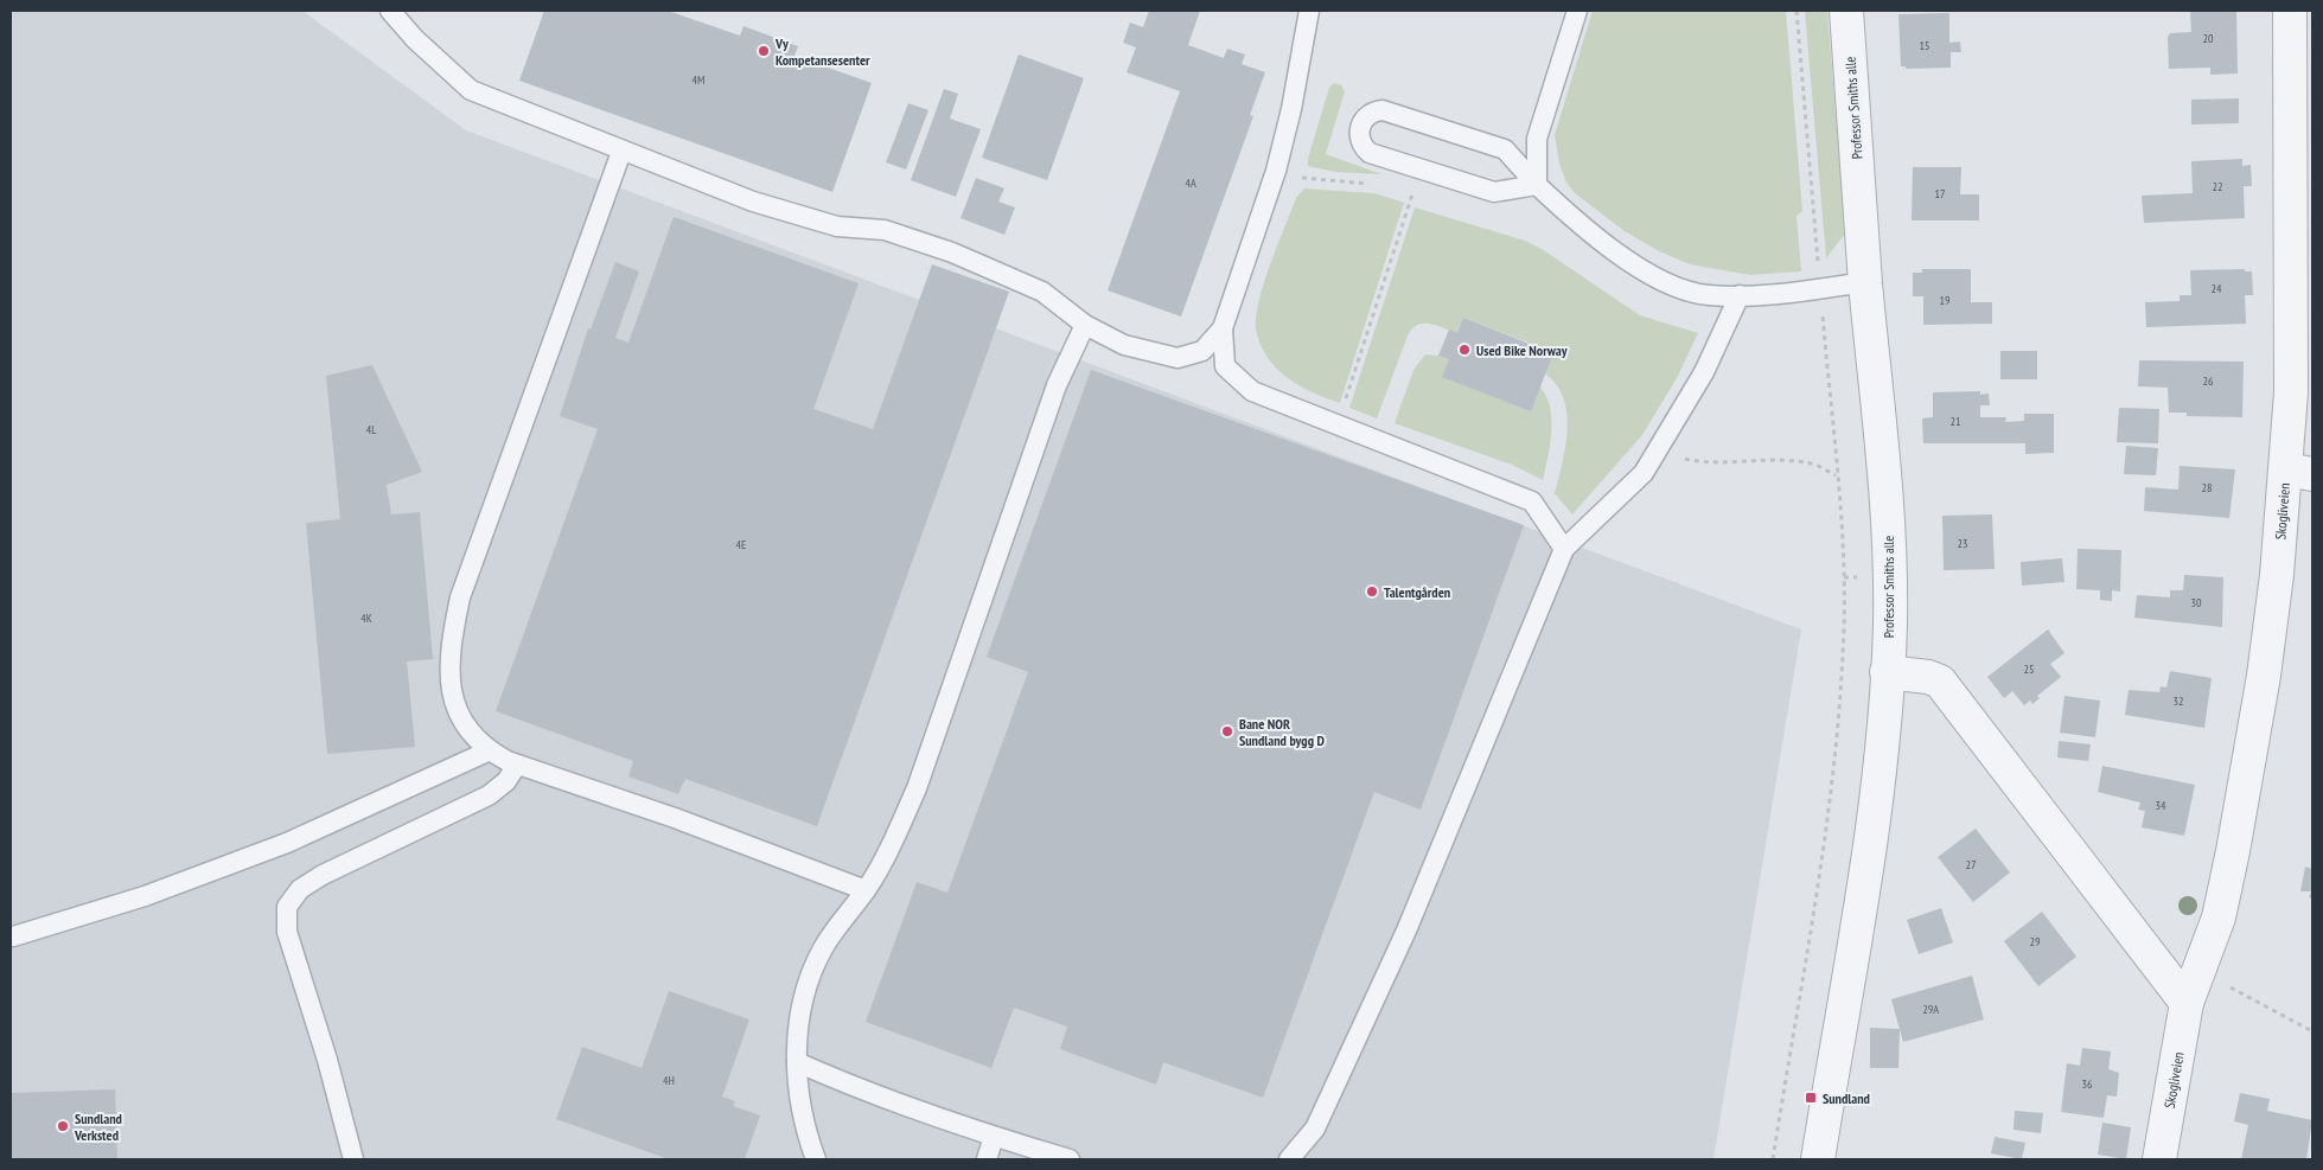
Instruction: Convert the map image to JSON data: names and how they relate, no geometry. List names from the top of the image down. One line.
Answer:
{"streets":{"street":["Professor Smiths alle","Skogliveien"]},"places":{"other":["Vy Kompetansesenter","Used Bike Norway","Talentgården","Bane NOR Sundland bygg D","Sundland Verksted"],"transit":["Sundland"]},"house_numbers":["20","15","4M","4A","22","17","24","19","26","21","4L","28","23","4E","30","4K","25","32","34","27","29","29A","4H","36"]}
